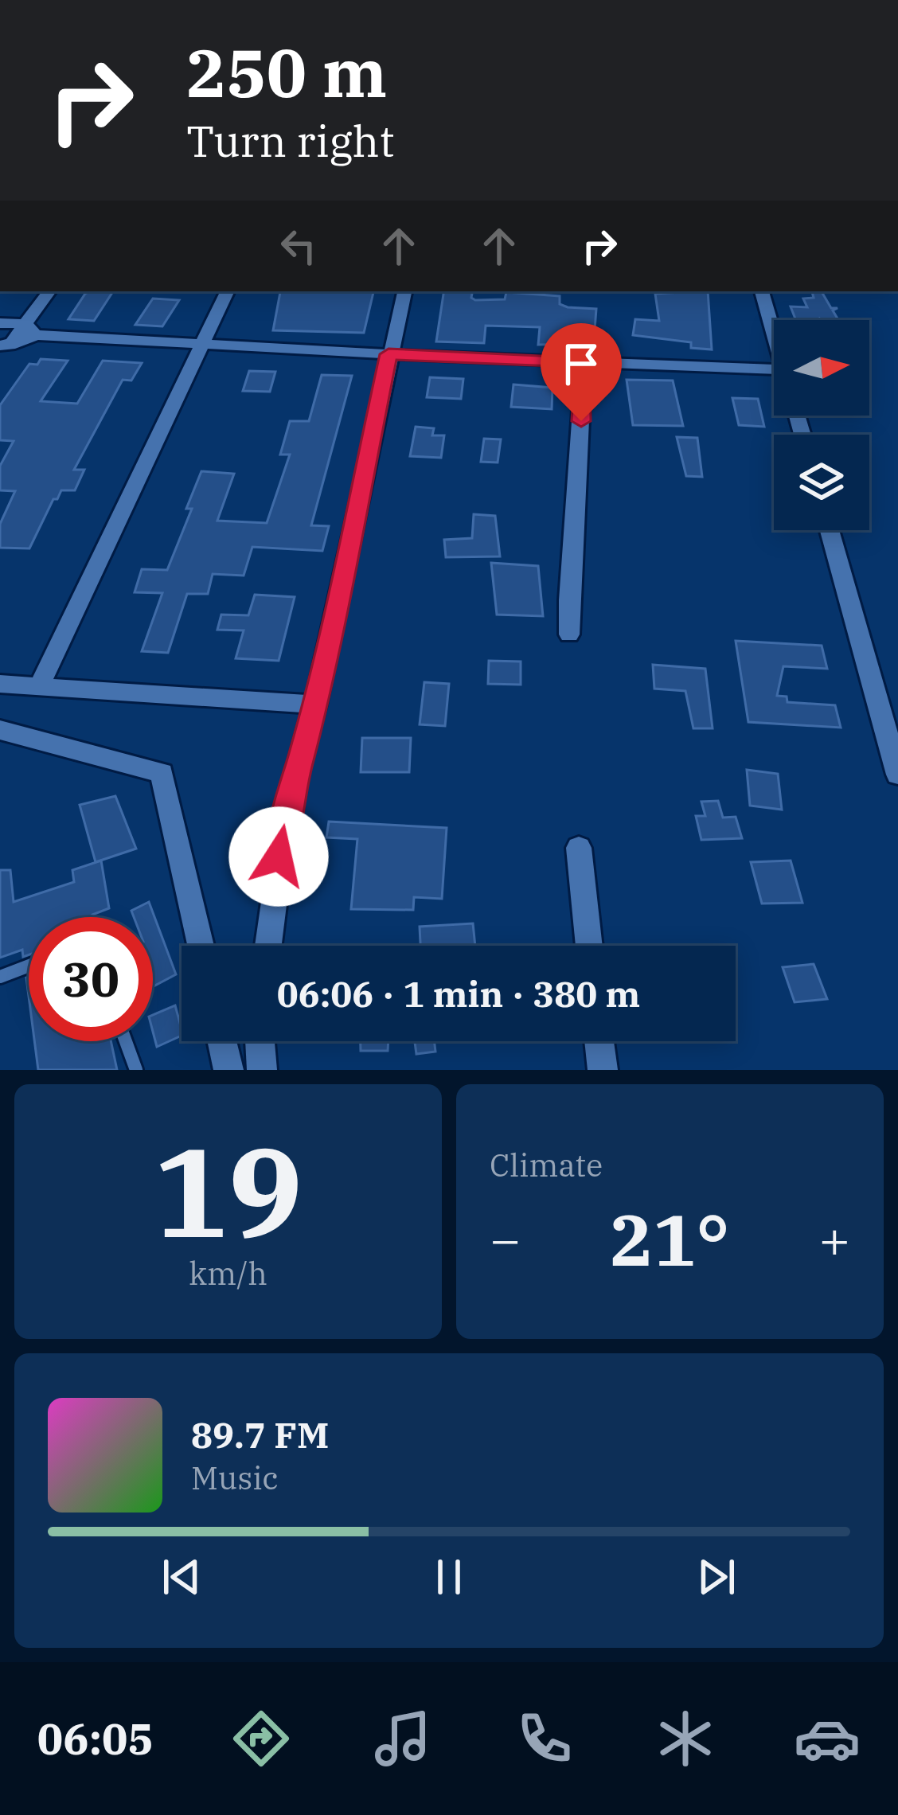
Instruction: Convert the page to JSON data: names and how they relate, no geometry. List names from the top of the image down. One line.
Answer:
{"north":"right","page":{"turn":["250 m","Turn right"],"limit":"30","trip":"06:06 · 1 min · 380 m","tile":[["19","km/h"],"Climate"],"heat":["−","21°","+"],"song":["89.7 FM","Music"],"tabs":"06:05"}}
